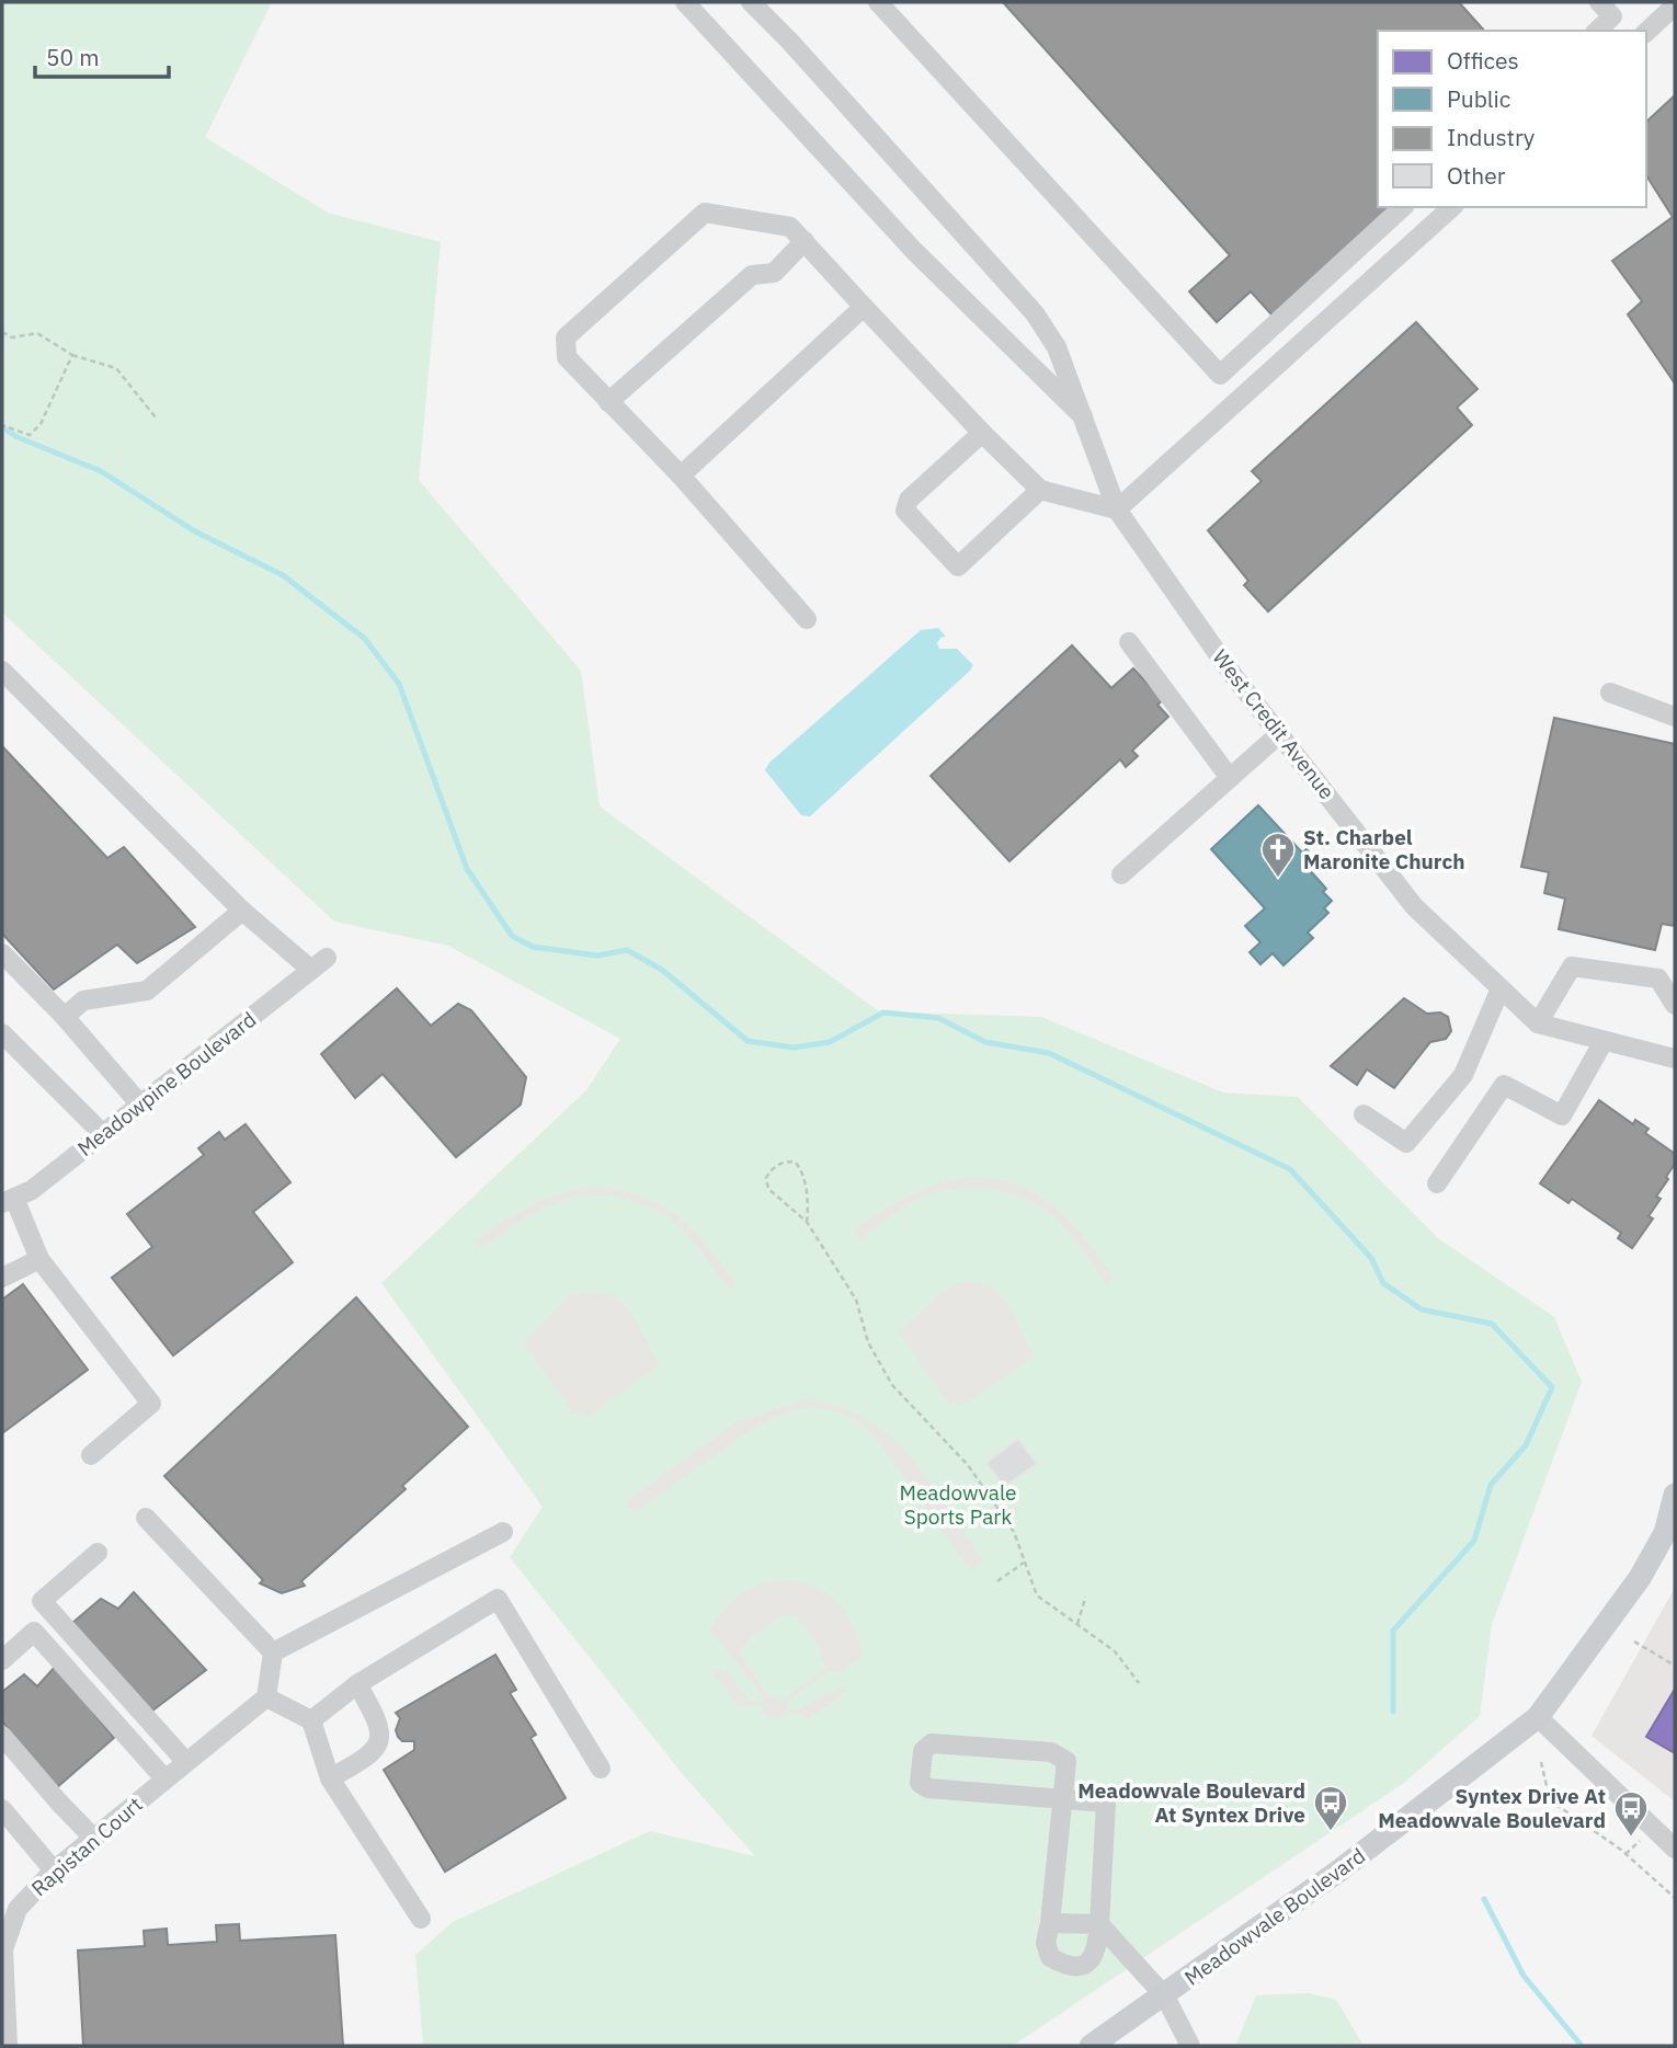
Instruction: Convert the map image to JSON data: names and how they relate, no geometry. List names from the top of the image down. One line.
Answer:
{"streets":{"main road":["Meadowvale Boulevard"],"street":["West Credit Avenue","Meadowpine Boulevard","Rapistan Court"]},"parks":["Meadowvale Sports Park"],"places":{"church":["St. Charbel Maronite Church"],"bus stop":["Meadowvale Boulevard At Syntex Drive","Syntex Drive At Meadowvale Boulevard"]},"legend":["Offices","Public","Industry","Other"],"scale_bar":"50 m"}
